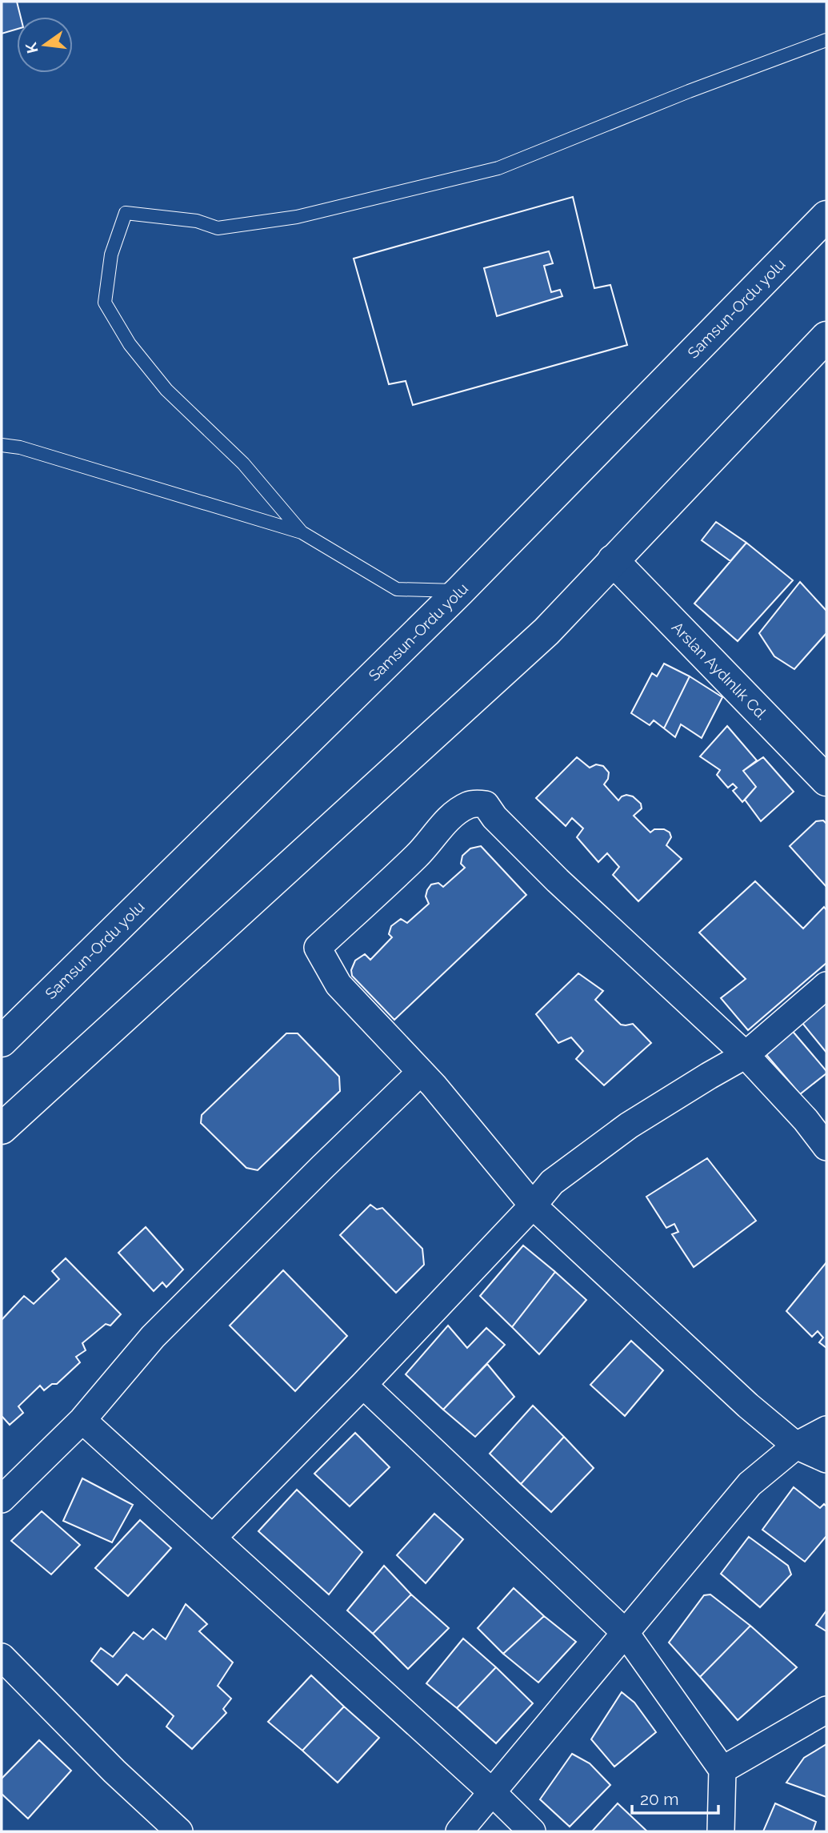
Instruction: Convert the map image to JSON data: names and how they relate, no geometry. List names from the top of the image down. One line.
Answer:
{"streets":{"main road":["Samsun-Ordu yolu","Arslan Aydınlık Cd."]},"scale_bar":"20 m","north":"left"}
